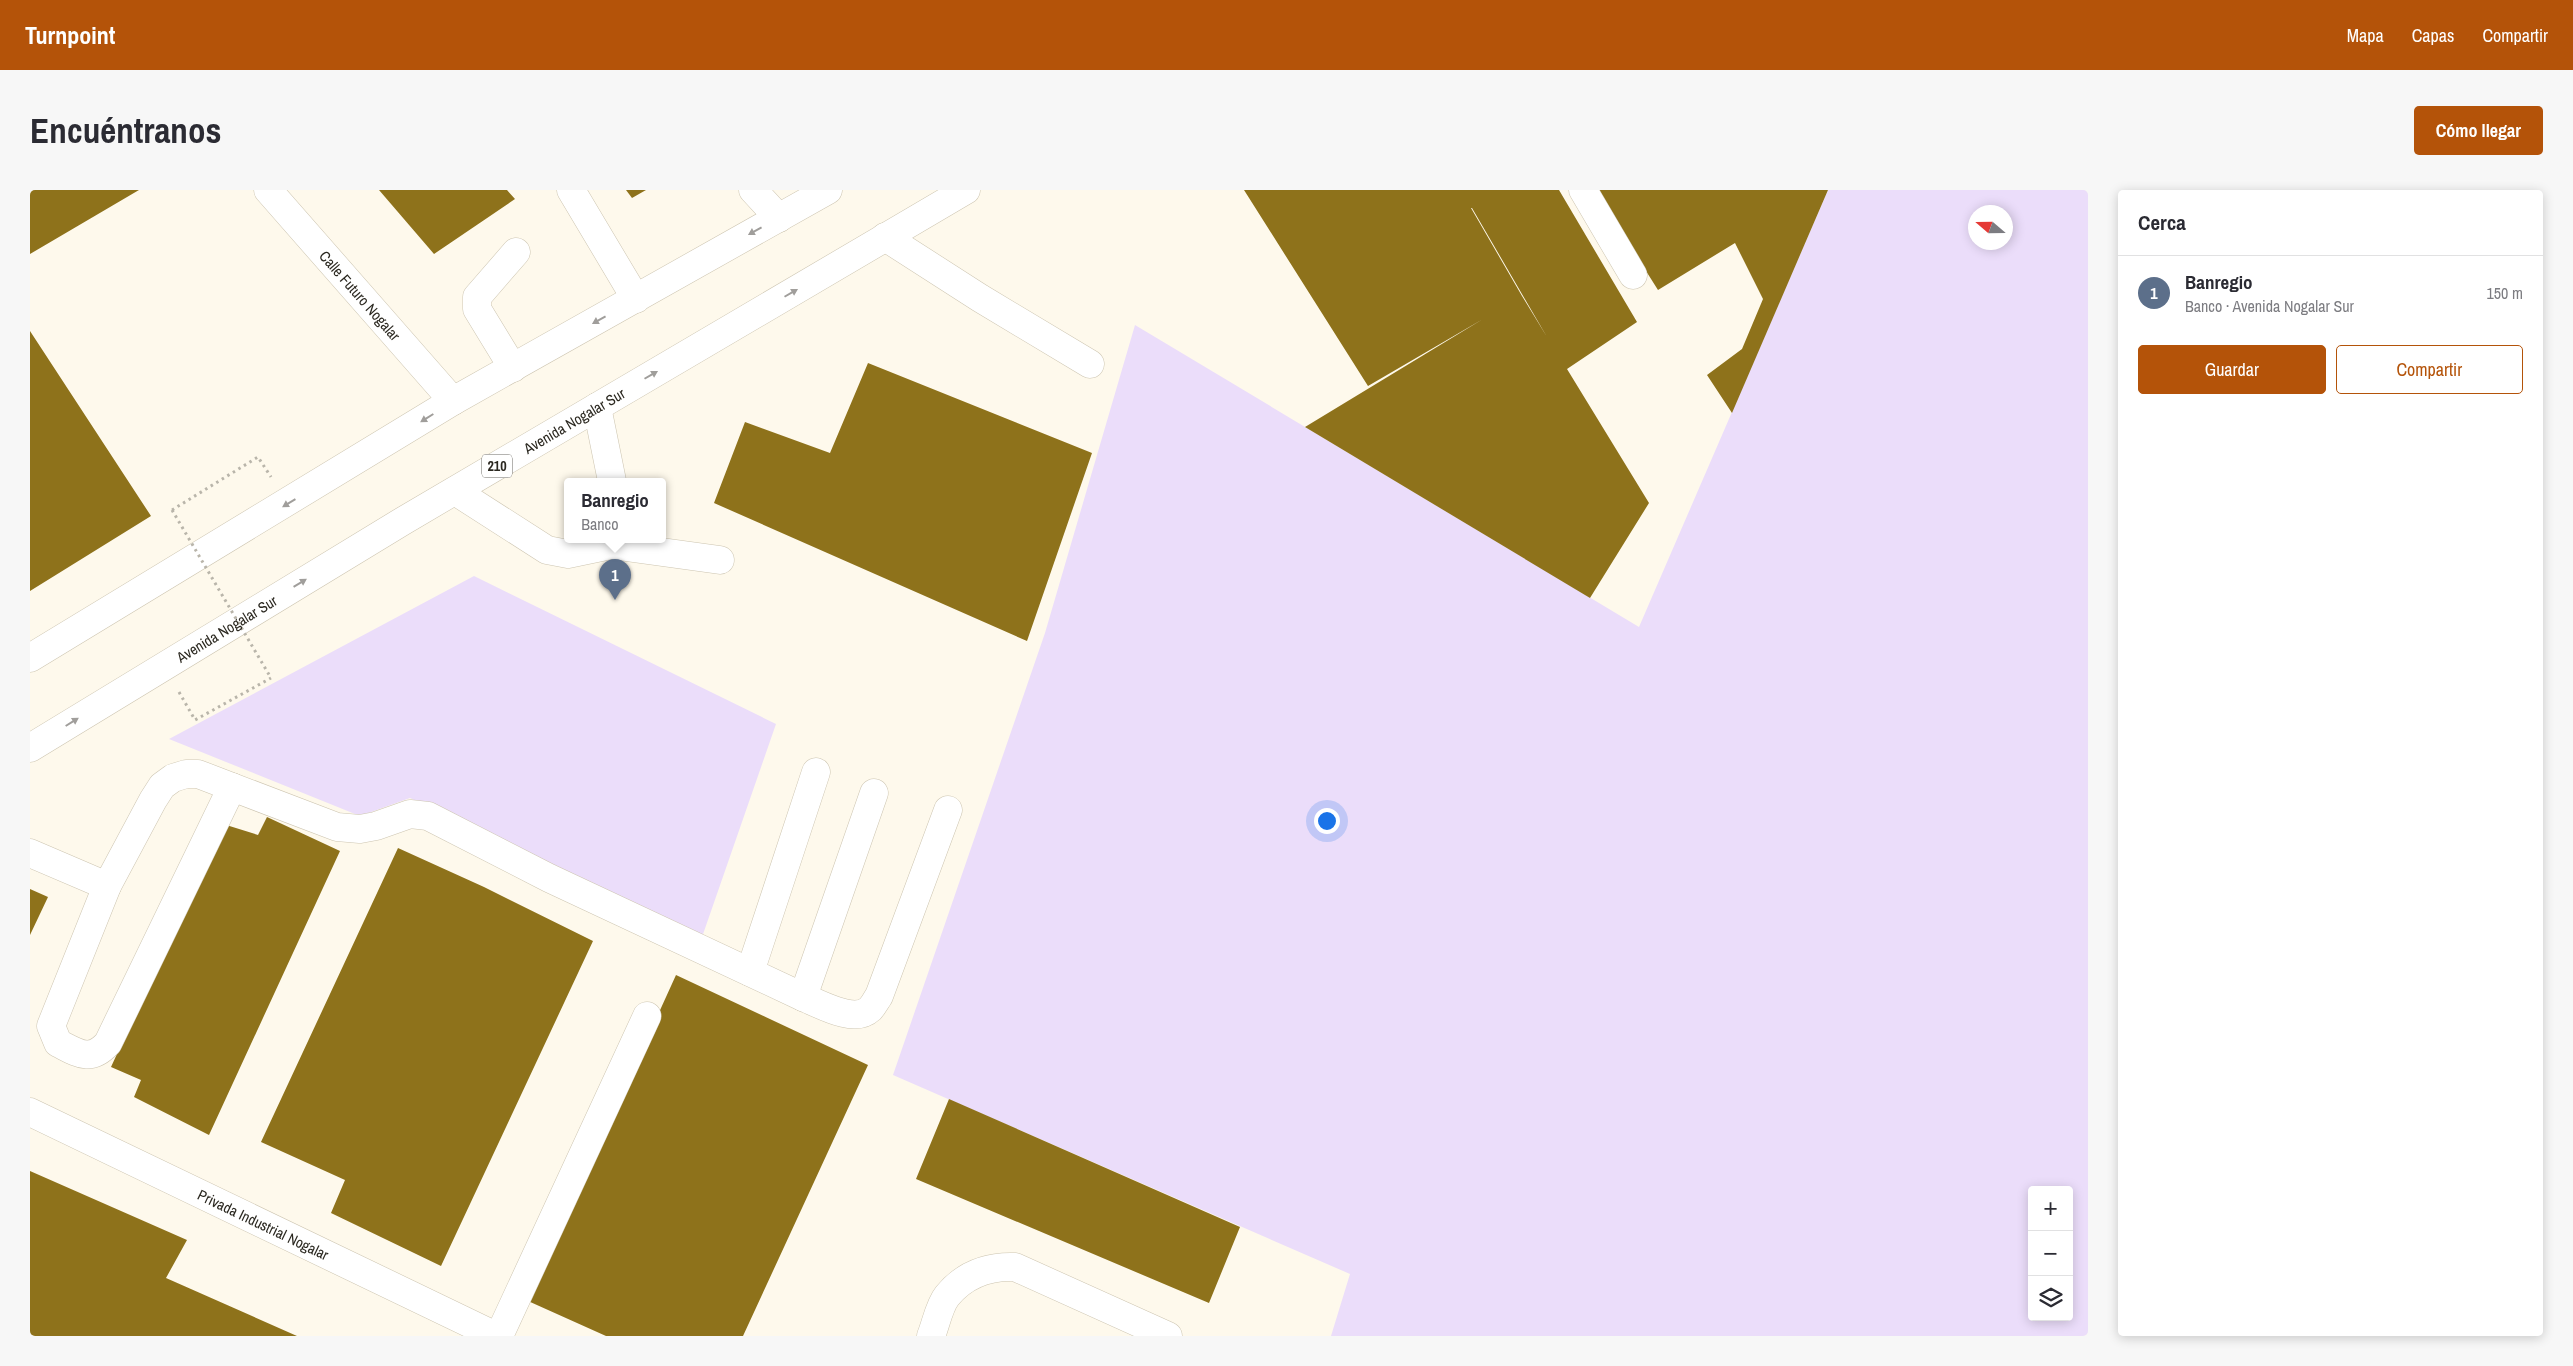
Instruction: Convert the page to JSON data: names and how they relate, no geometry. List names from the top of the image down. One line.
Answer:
{"streets":{"main road":["Calle Futuro Nogalar","Avenida Nogalar Sur","210","Privada Industrial Nogalar"]},"north":"left","page":{"header":"Turnpoint","nav":["Mapa","Capas","Compartir"],"buttons":["Cómo llegar",["Guardar","Compartir"]],"title":"Encuéntranos","heading":"Cerca","list":[{"mark":"1","name":"Banregio","note":"Banco · Avenida Nogalar Sur","value":"150 m"}],"popup":["Banregio","Banco"],"pins":"1","map_buttons":["+","−"]}}
